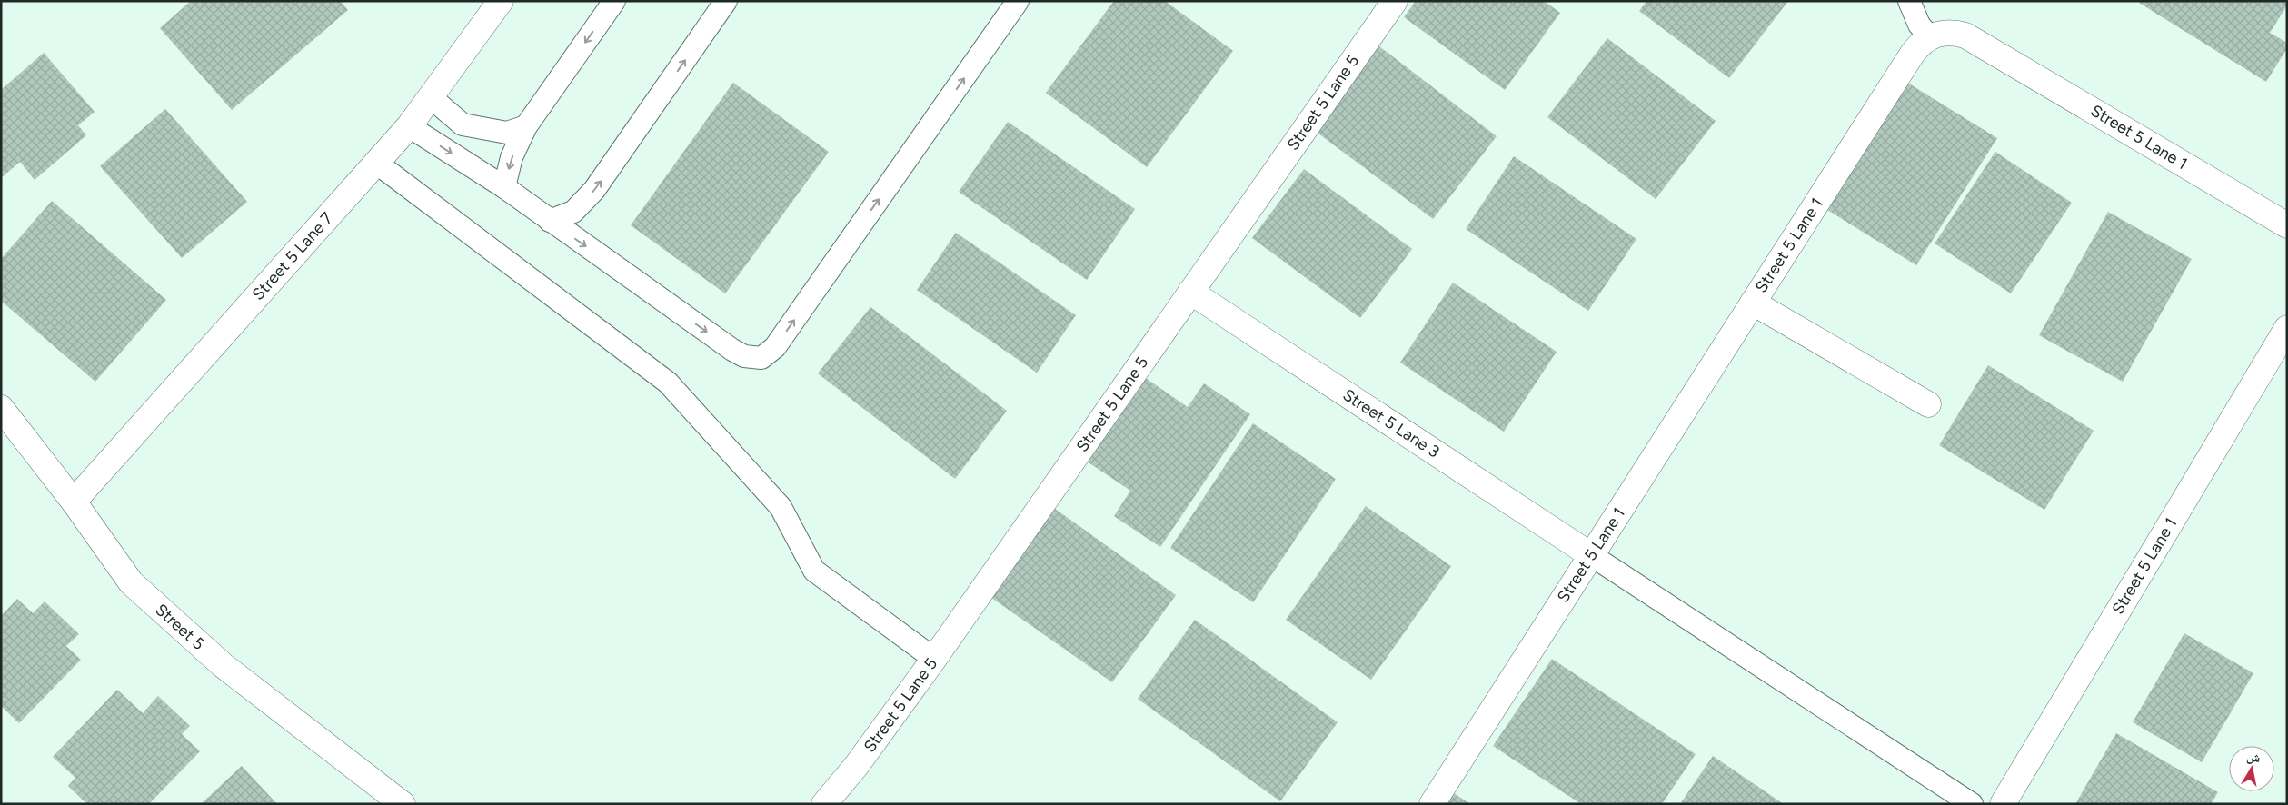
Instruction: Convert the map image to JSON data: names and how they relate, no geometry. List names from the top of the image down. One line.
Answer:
{"streets":{"street":["Street 5 Lane 5","Street 5 Lane 1","Street 5 Lane 7","Street 5 Lane 3","Street 5"]},"crossings":[["Street 5 Lane 5","Street 5 Lane 3"],["Street 5 Lane 1","Street 5 Lane 3"],["Street 5 Lane 7","Street 5"]],"north":"top"}
